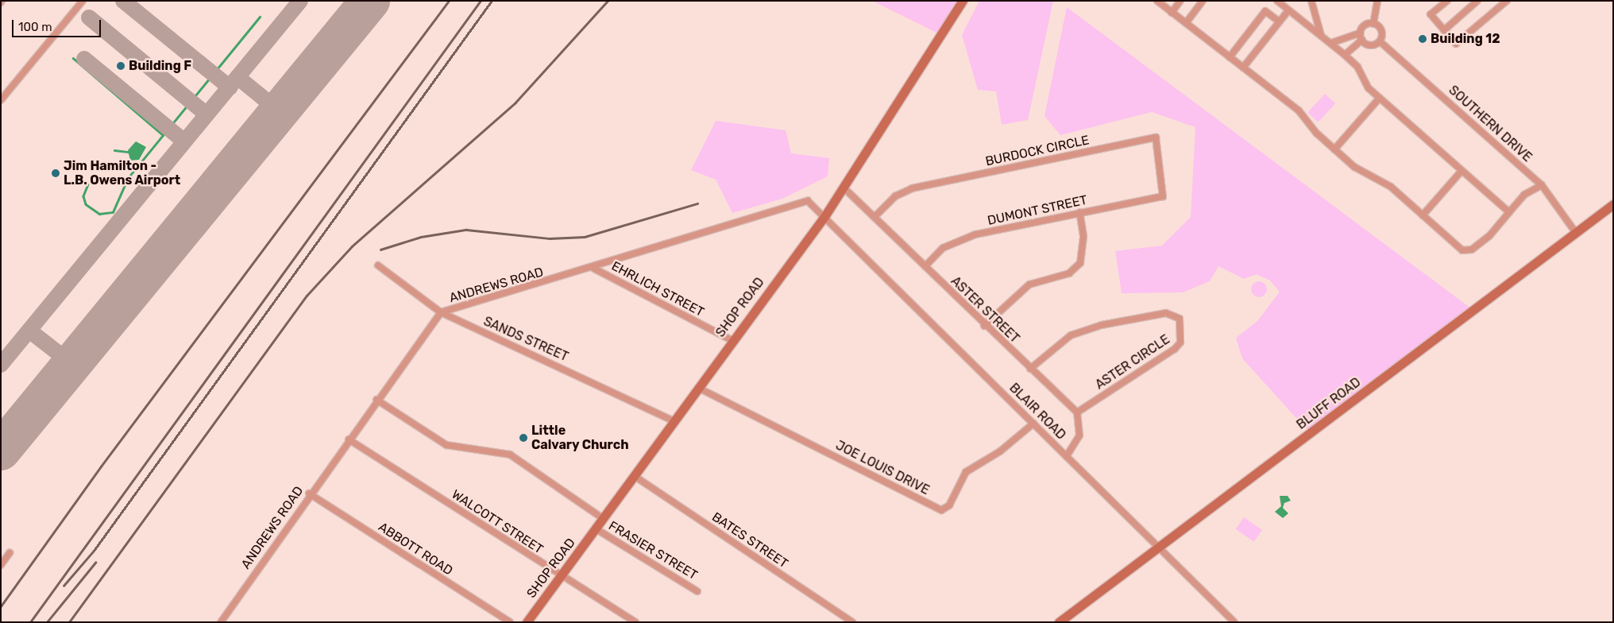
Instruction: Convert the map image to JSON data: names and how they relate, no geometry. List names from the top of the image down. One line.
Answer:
{"streets":{"street":["SOUTHERN DRIVE","BURDOCK CIRCLE","DUMONT STREET","ANDREWS ROAD","EHRLICH STREET","SHOP ROAD","ASTER STREET","SANDS STREET","ASTER CIRCLE","BLUFF ROAD","BLAIR ROAD","JOE LOUIS DRIVE","WALCOTT STREET","BATES STREET","ABBOTT ROAD","FRASIER STREET"]},"crossings":[["SOUTHERN DRIVE","BLUFF ROAD"],["BURDOCK CIRCLE","DUMONT STREET"],["BURDOCK CIRCLE","ASTER STREET"],["DUMONT STREET","ASTER STREET"],["ANDREWS ROAD","EHRLICH STREET"],["ANDREWS ROAD","SHOP ROAD"],["ANDREWS ROAD","SANDS STREET"],["ANDREWS ROAD","BLAIR ROAD"],["ANDREWS ROAD","WALCOTT STREET"],["ANDREWS ROAD","ABBOTT ROAD"],["EHRLICH STREET","SHOP ROAD"],["SHOP ROAD","ASTER STREET"],["SHOP ROAD","SANDS STREET"],["SHOP ROAD","BLAIR ROAD"],["SHOP ROAD","JOE LOUIS DRIVE"],["SHOP ROAD","WALCOTT STREET"],["SHOP ROAD","BATES STREET"],["SHOP ROAD","FRASIER STREET"],["ASTER STREET","ASTER CIRCLE"],["BLUFF ROAD","BLAIR ROAD"],["BLAIR ROAD","JOE LOUIS DRIVE"]],"places":["Building 12","Building F","Jim Hamilton - L.B. Owens Airport","Little Calvary Church"],"scale_bar":"100 m"}
